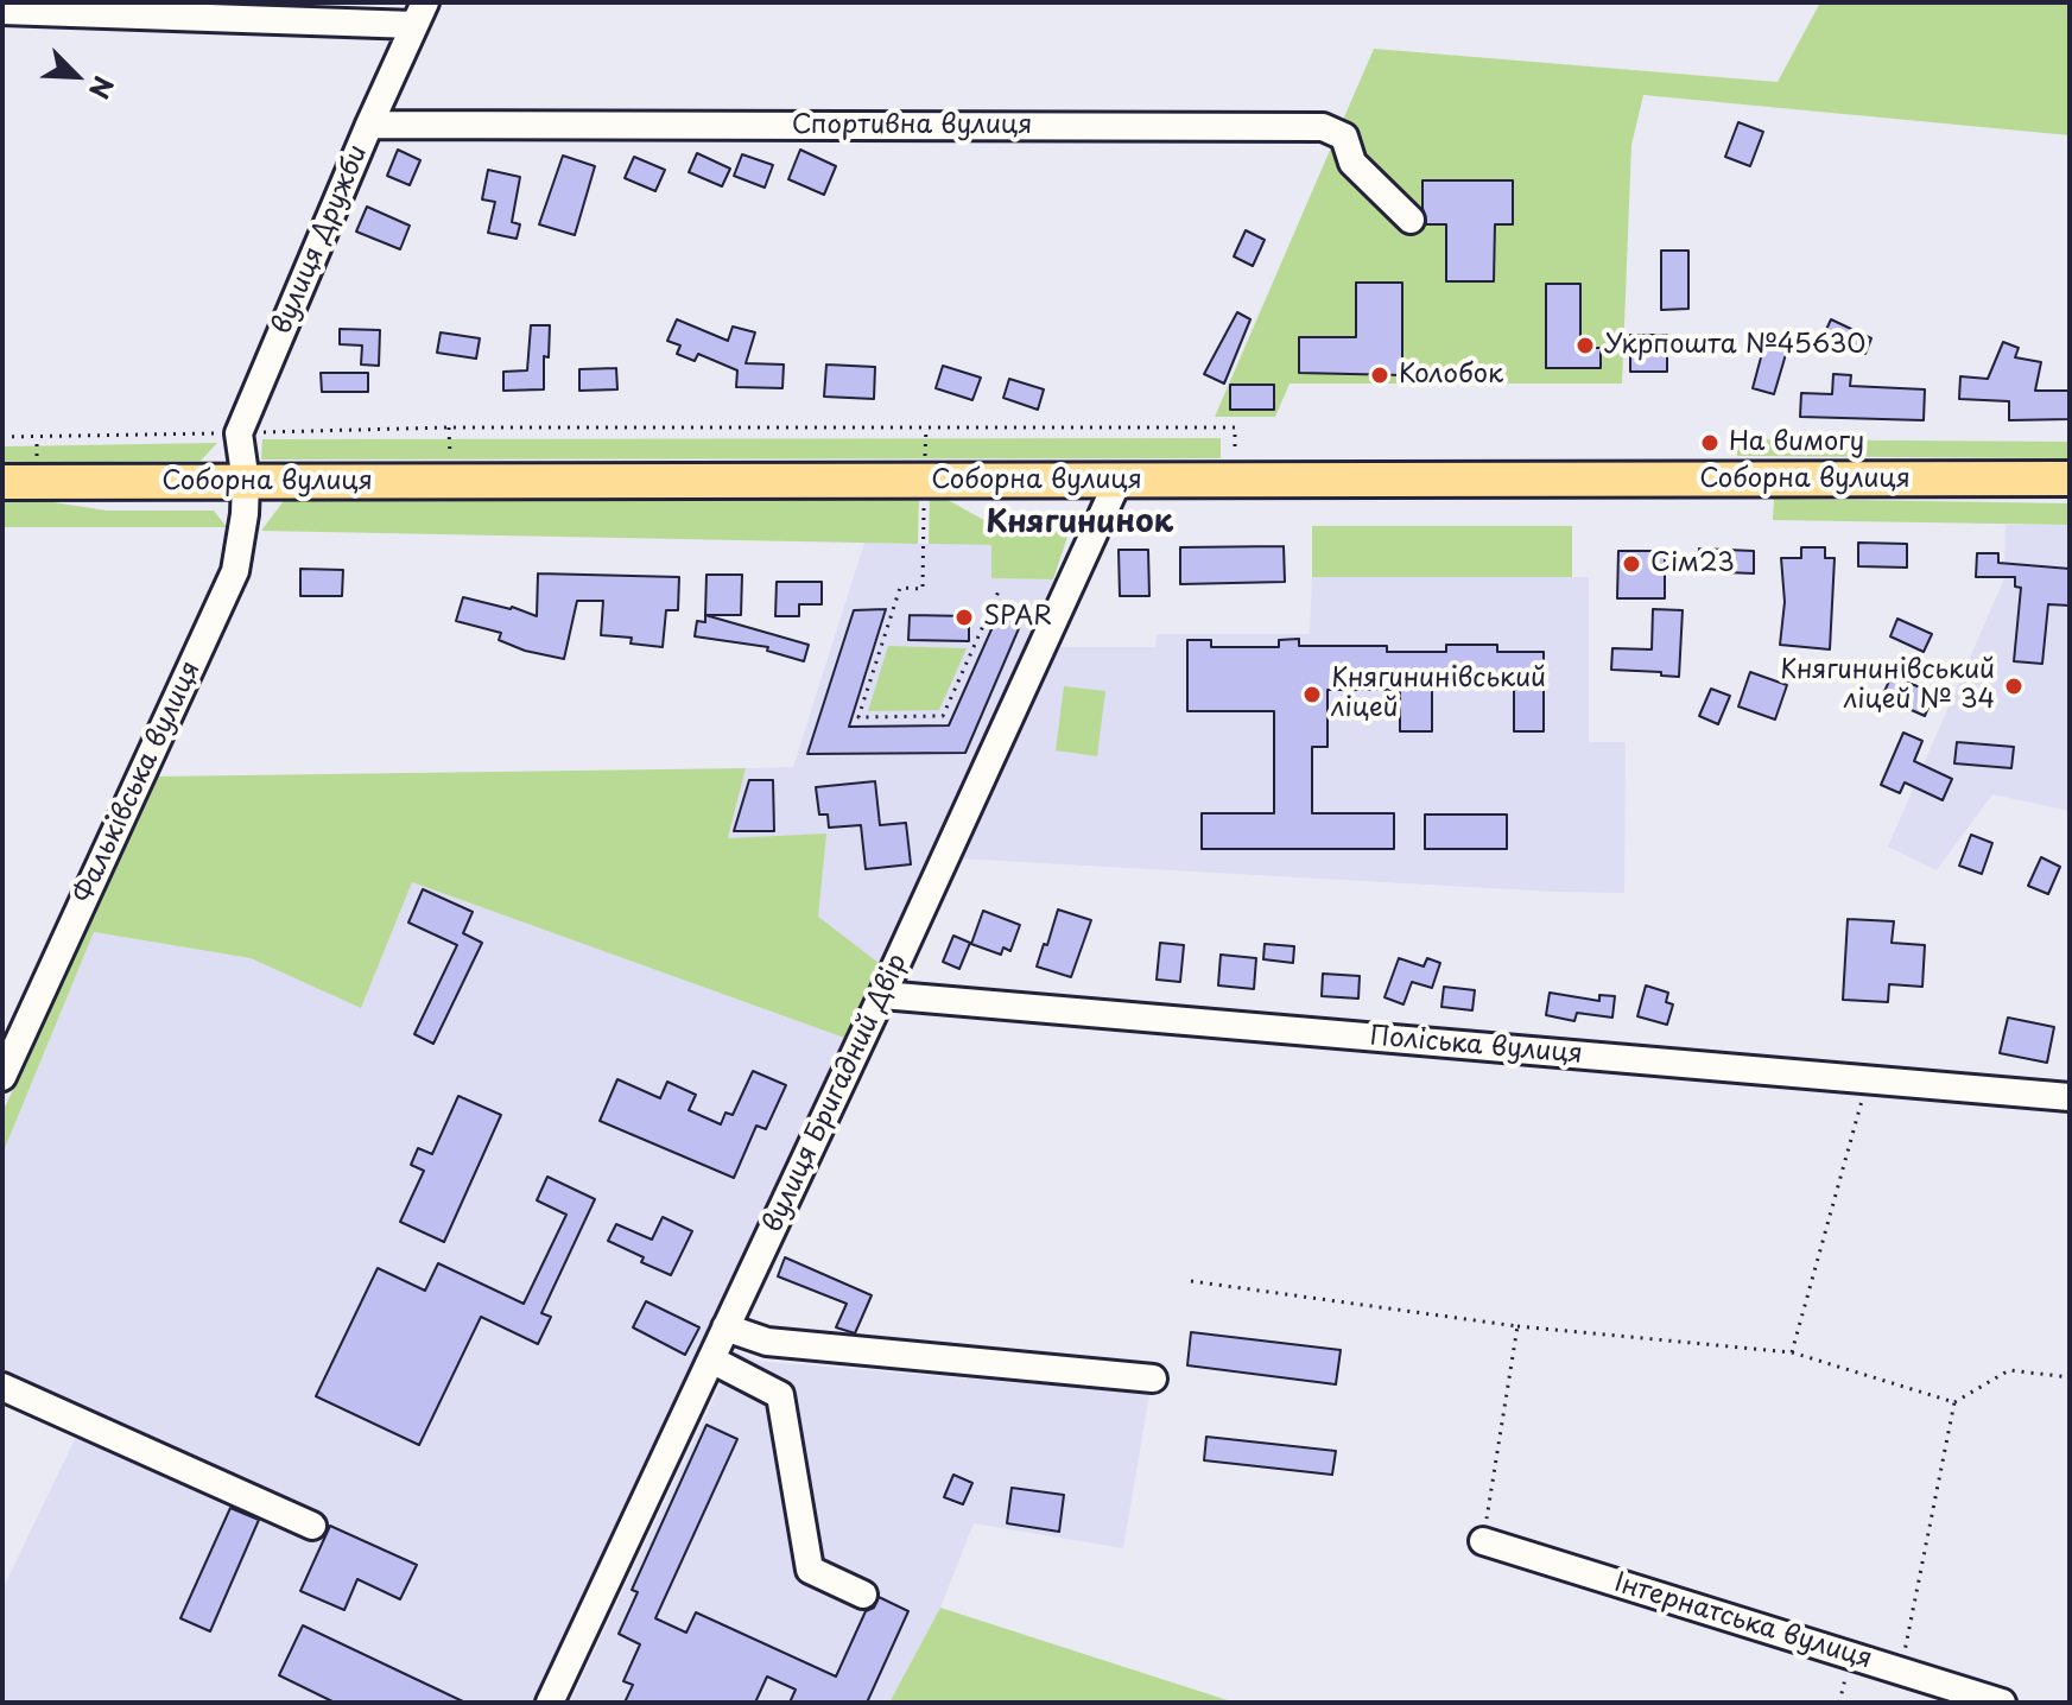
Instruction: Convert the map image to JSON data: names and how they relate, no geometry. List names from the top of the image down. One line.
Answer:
{"streets":{"main road":["Соборна вулиця"],"street":["Спортивна вулиця","вулиця Дружби","Фальківська вулиця","Поліська вулиця","вулиця Бригадний Двір","Інтернатська вулиця"]},"crossings":[["Спортивна вулиця","вулиця Дружби"],["Соборна вулиця","Фальківська вулиця"],["Соборна вулиця","вулиця Бригадний Двір"],["Поліська вулиця","вулиця Бригадний Двір"]],"districts":["Княгининок"],"places":["Укрпошта №45630","Колобок","На вимогу","Сім23","SPAR","Княгининівський ліцей № 34","Княгининівський ліцей"],"north":"bottom right"}
